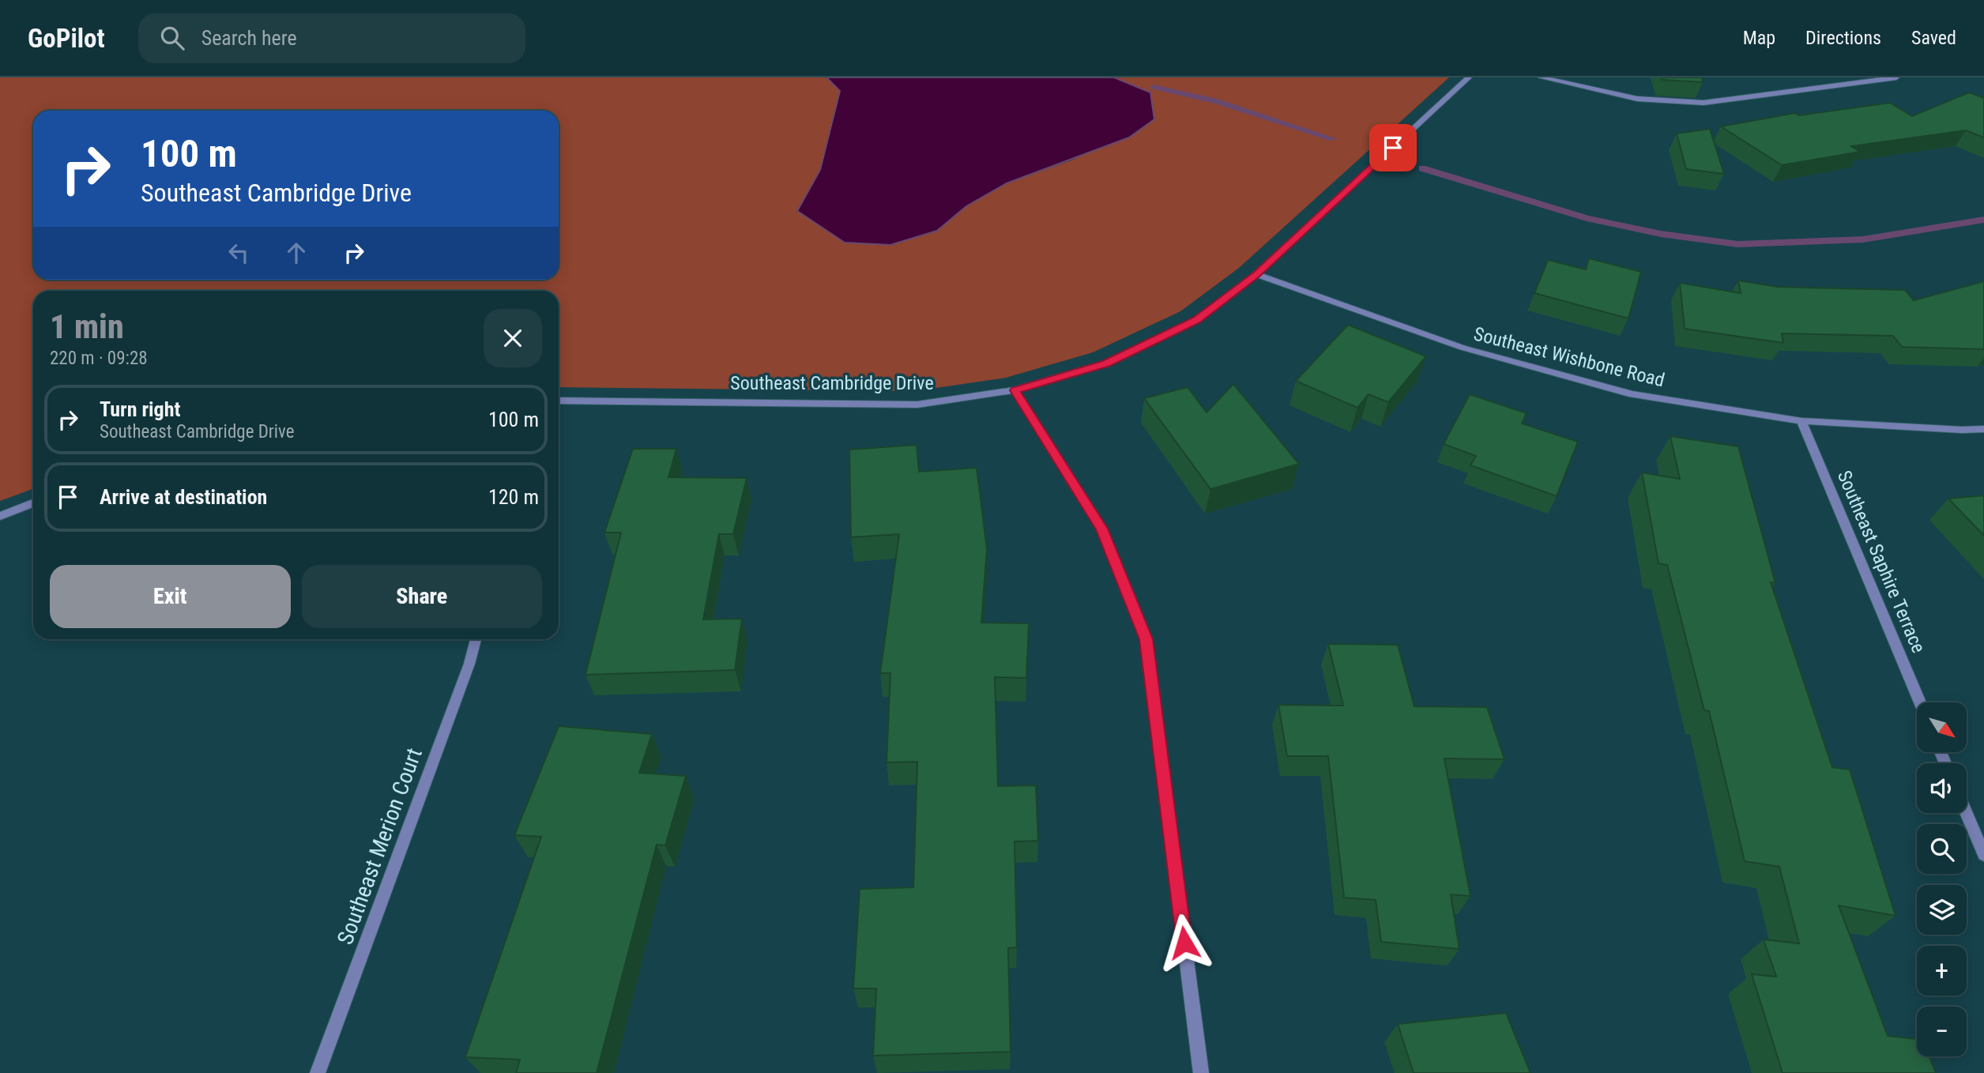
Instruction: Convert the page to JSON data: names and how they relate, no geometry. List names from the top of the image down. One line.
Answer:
{"streets":{"street":["Southeast Wishbone Road","Southeast Cambridge Drive","Southeast Saphire Terrace","Southeast Merion Court"]},"crossings":[["Southeast Wishbone Road","Southeast Cambridge Drive"],["Southeast Wishbone Road","Southeast Saphire Terrace"]],"north":"bottom right","page":{"header":"GoPilot","search":"Search here","nav":["Map","Directions","Saved"],"turn":["100 m","Southeast Cambridge Drive"],"heading":["1 min","220 m · 09:28"],"list":[{"name":"Turn right","note":"Southeast Cambridge Drive","value":"100 m"},{"name":"Arrive at destination","value":"120 m"}],"buttons":["Exit","Share"],"map_buttons":["+","−"]}}
